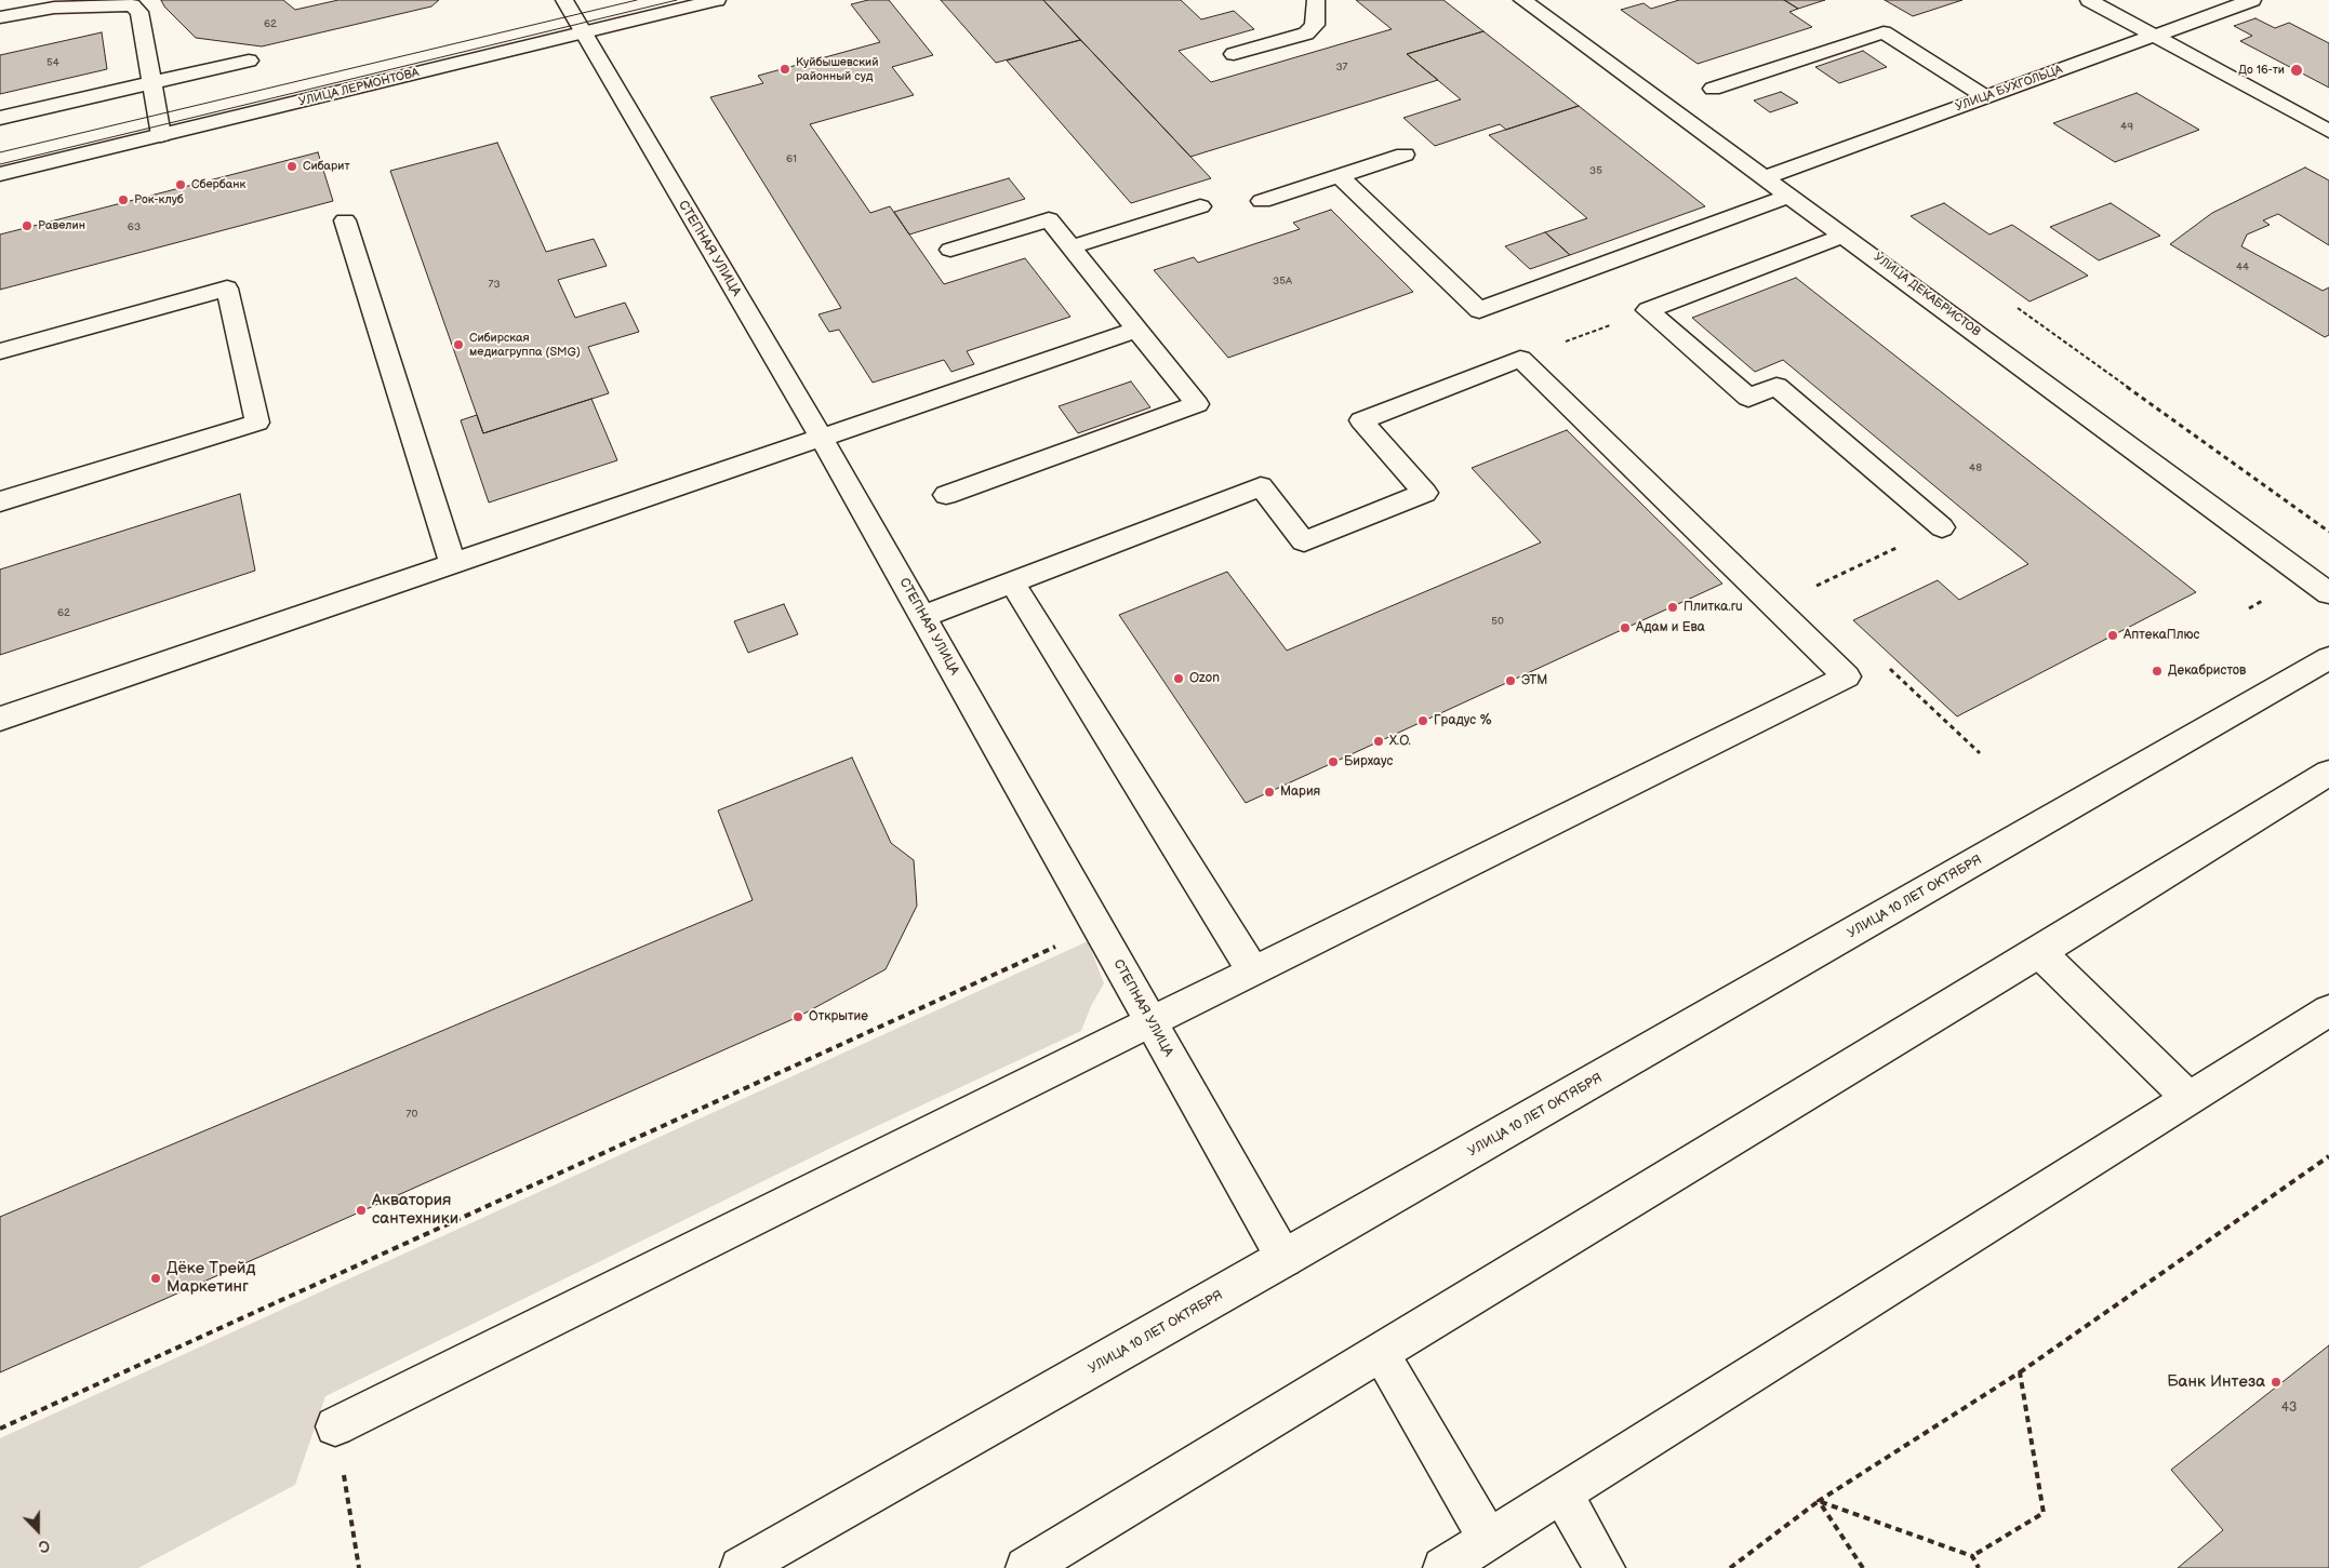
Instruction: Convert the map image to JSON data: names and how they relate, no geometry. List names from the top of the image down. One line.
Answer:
{"streets":{"street":["УЛИЦА ЛЕРМОНТОВА","УЛИЦА БУХГОЛЬЦА","СТЕПНАЯ УЛИЦА","УЛИЦА ДЕКАБРИСТОВ","УЛИЦА 10 ЛЕТ ОКТЯБРЯ"]},"crossings":[["УЛИЦА ЛЕРМОНТОВА","СТЕПНАЯ УЛИЦА"],["УЛИЦА БУХГОЛЬЦА","УЛИЦА ДЕКАБРИСТОВ"],["СТЕПНАЯ УЛИЦА","УЛИЦА 10 ЛЕТ ОКТЯБРЯ"]],"places":["Куйбышевский районный суд","До 16-ти","Сибарит","Сбербанк","Рок-клуб","Равелин","Сибирская медиагруппа (SMG)","Плитка.ru","Адам и Ева","АптекаПлюс","Декабристов","Ozon","ЭТМ","Градус %","X.O.","Бирхаус","Мария","Открытие","Акватория сантехники","Дёке Трейд Маркетинг","Банк Интеза"],"house_numbers":["62","54","37","49","61","35","63","44","35А","73","48","62","50","70","43"],"north":"bottom"}
